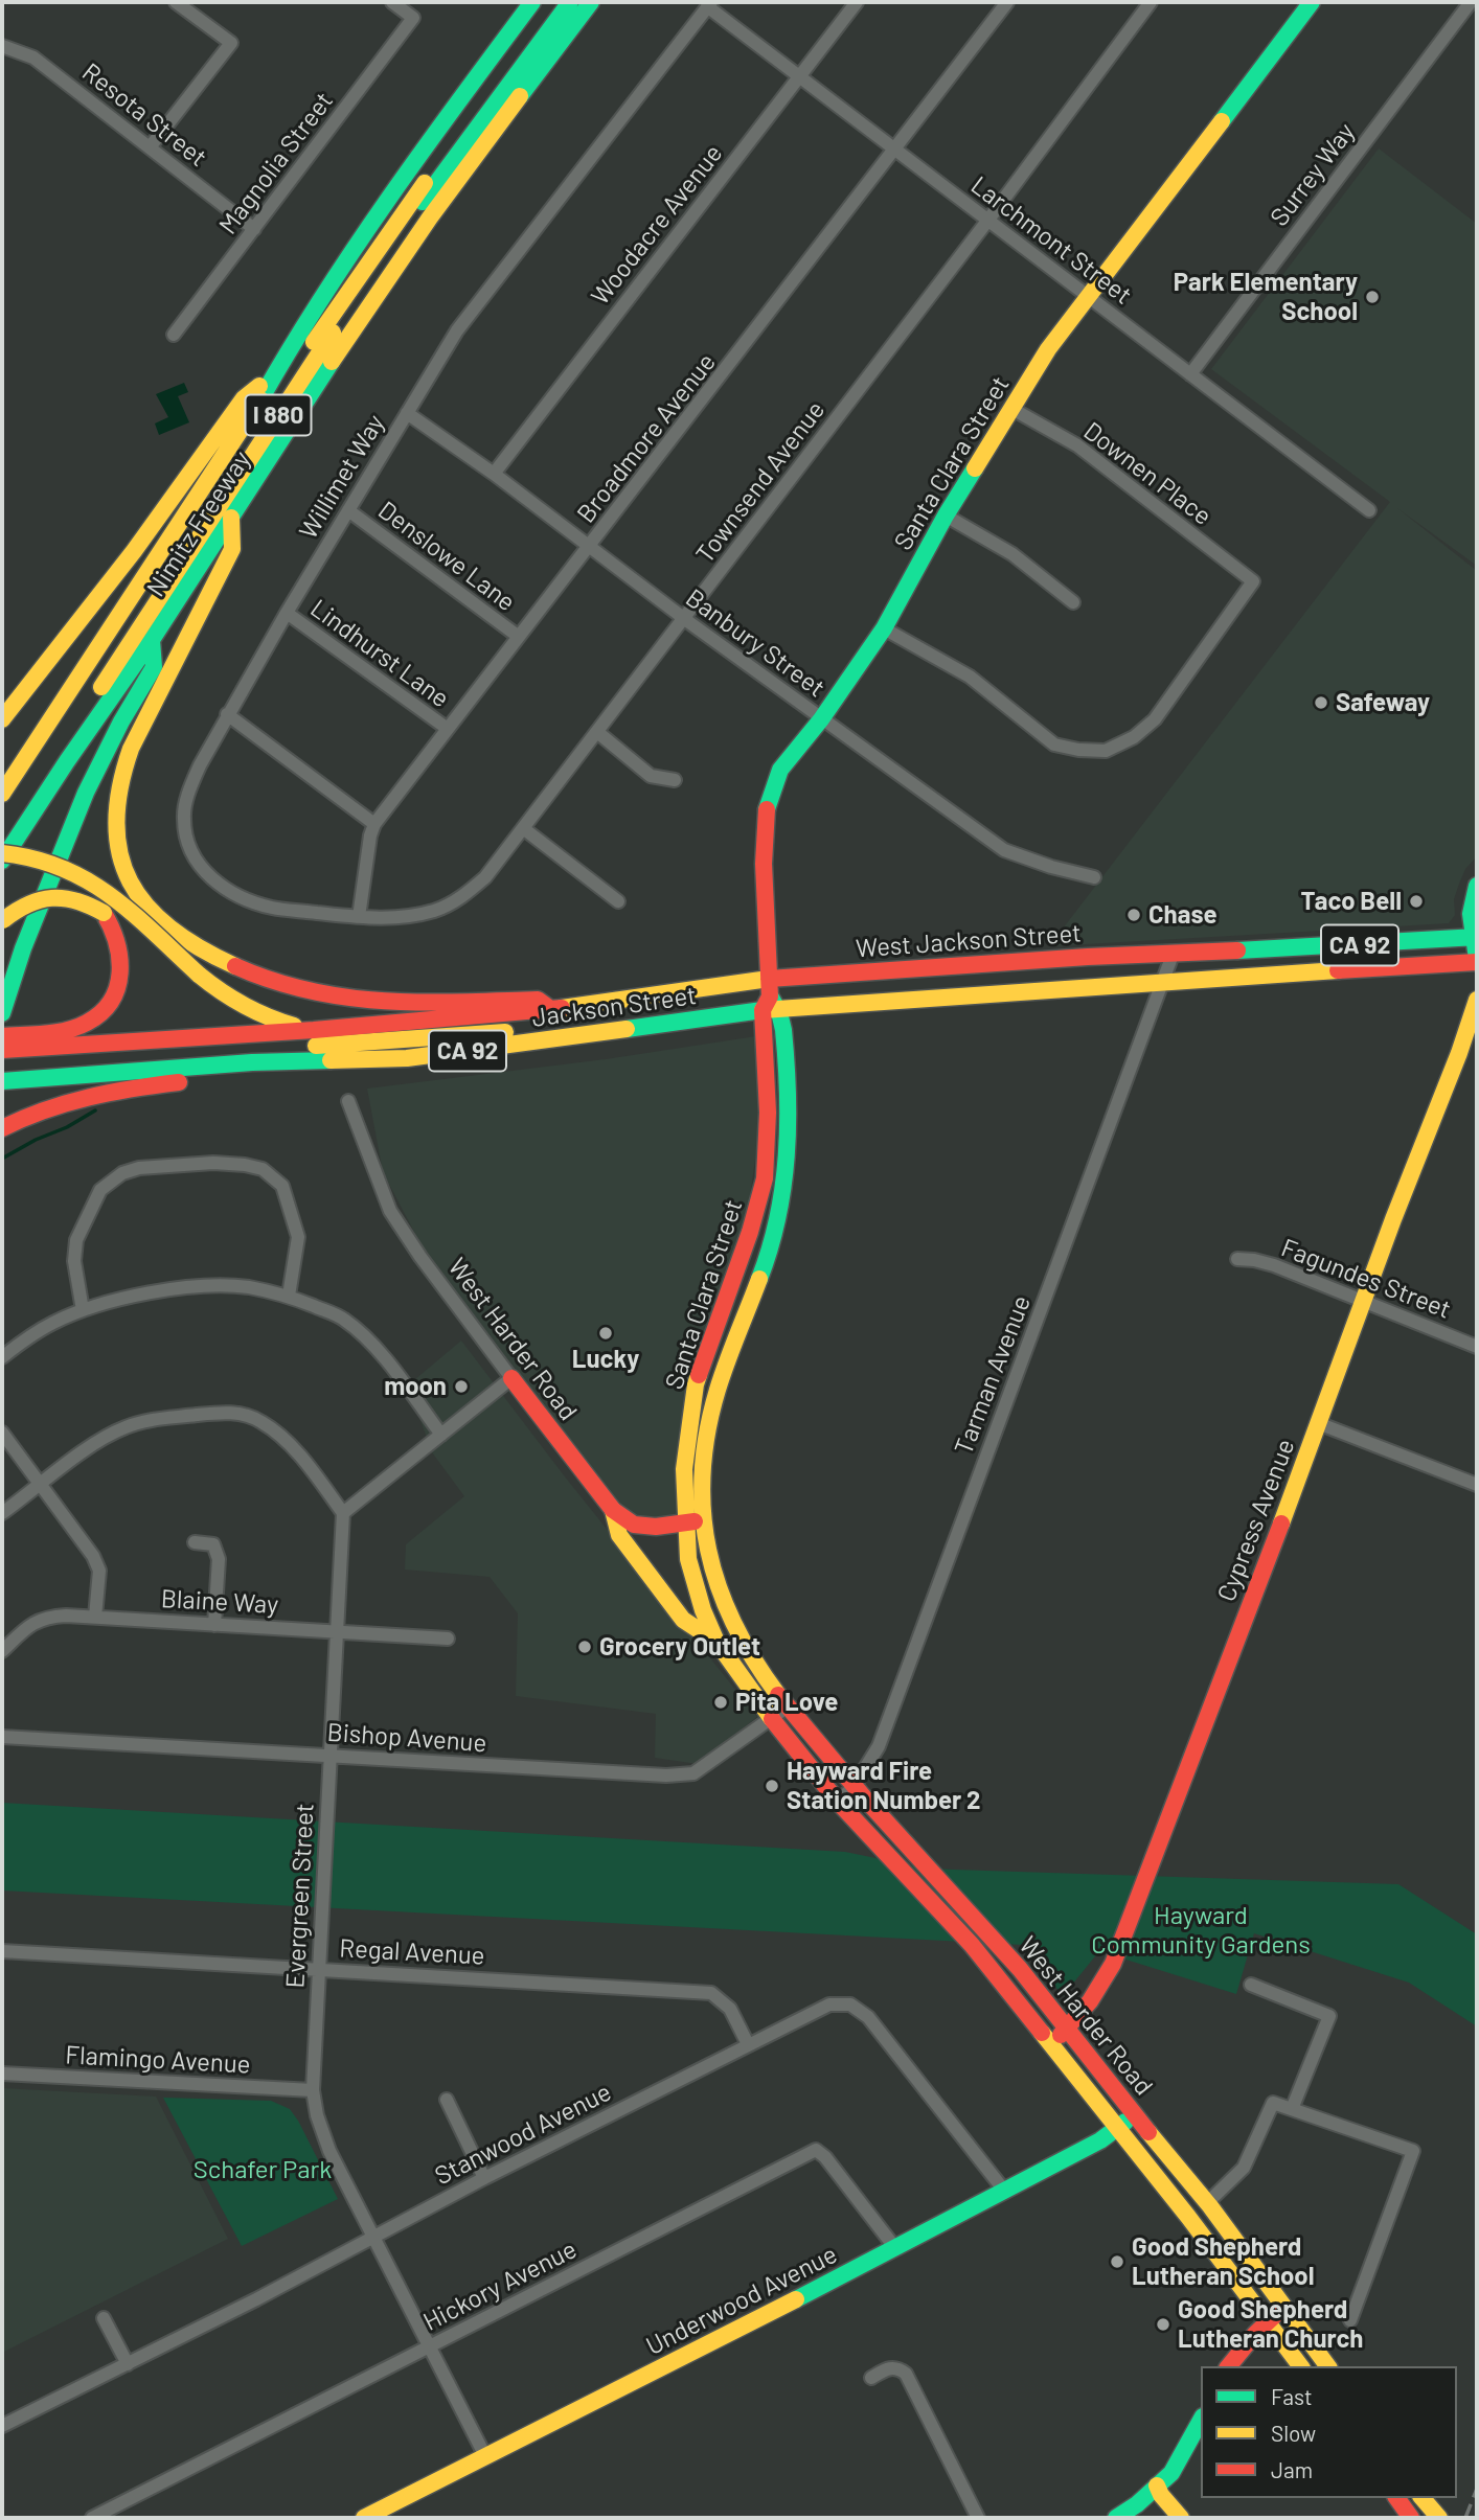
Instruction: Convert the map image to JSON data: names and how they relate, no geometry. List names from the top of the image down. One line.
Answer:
{"streets":{"main road":["I 880","Santa Clara Street","Nimitz Freeway","West Jackson Street","CA 92","Jackson Street","West Harder Road","Cypress Avenue","Underwood Avenue"],"street":["Resota Street","Magnolia Street","Surrey Way","Woodacre Avenue","Larchmont Street","Broadmore Avenue","Downen Place","Willimet Way","Townsend Avenue","Denslowe Lane","Banbury Street","Lindhurst Lane","Fagundes Street","Tarman Avenue","Blaine Way","Bishop Avenue","Evergreen Street","Regal Avenue","Flamingo Avenue","Stanwood Avenue","Hickory Avenue"]},"crossings":[["Resota Street","Magnolia Street"],["Surrey Way","Larchmont Street"],["Woodacre Avenue","Larchmont Street"],["Woodacre Avenue","Banbury Street"],["Larchmont Street","Broadmore Avenue"],["Larchmont Street","Santa Clara Street"],["Larchmont Street","Willimet Way"],["Larchmont Street","Townsend Avenue"],["I 880","Nimitz Freeway"],["Broadmore Avenue","Willimet Way"],["Broadmore Avenue","Townsend Avenue"],["Broadmore Avenue","Denslowe Lane"],["Broadmore Avenue","Banbury Street"],["Broadmore Avenue","Lindhurst Lane"],["Santa Clara Street","Downen Place"],["Santa Clara Street","Banbury Street"],["Santa Clara Street","West Jackson Street"],["Santa Clara Street","Jackson Street"],["Santa Clara Street","West Harder Road"],["Santa Clara Street","Bishop Avenue"],["Willimet Way","Townsend Avenue"],["Willimet Way","Denslowe Lane"],["Willimet Way","Banbury Street"],["Willimet Way","Lindhurst Lane"],["Townsend Avenue","Banbury Street"],["West Jackson Street","CA 92"],["West Jackson Street","Jackson Street"],["West Jackson Street","Tarman Avenue"],["CA 92","Jackson Street"],["CA 92","Tarman Avenue"],["Fagundes Street","Cypress Avenue"],["West Harder Road","Tarman Avenue"],["West Harder Road","Cypress Avenue"],["West Harder Road","Bishop Avenue"],["West Harder Road","Underwood Avenue"],["Blaine Way","Evergreen Street"],["Bishop Avenue","Evergreen Street"],["Evergreen Street","Regal Avenue"],["Evergreen Street","Flamingo Avenue"],["Evergreen Street","Stanwood Avenue"],["Evergreen Street","Hickory Avenue"],["Evergreen Street","Underwood Avenue"],["Regal Avenue","Stanwood Avenue"],["Stanwood Avenue","Underwood Avenue"],["Hickory Avenue","Underwood Avenue"]],"parks":["Hayward Community Gardens","Schafer Park"],"places":["Park Elementary School","Safeway","Taco Bell","Chase","Lucky","moon","Grocery Outlet","Pita Love","Hayward Fire Station Number 2","Good Shepherd Lutheran School","Good Shepherd Lutheran Church"],"legend":["Fast","Slow","Jam"]}
